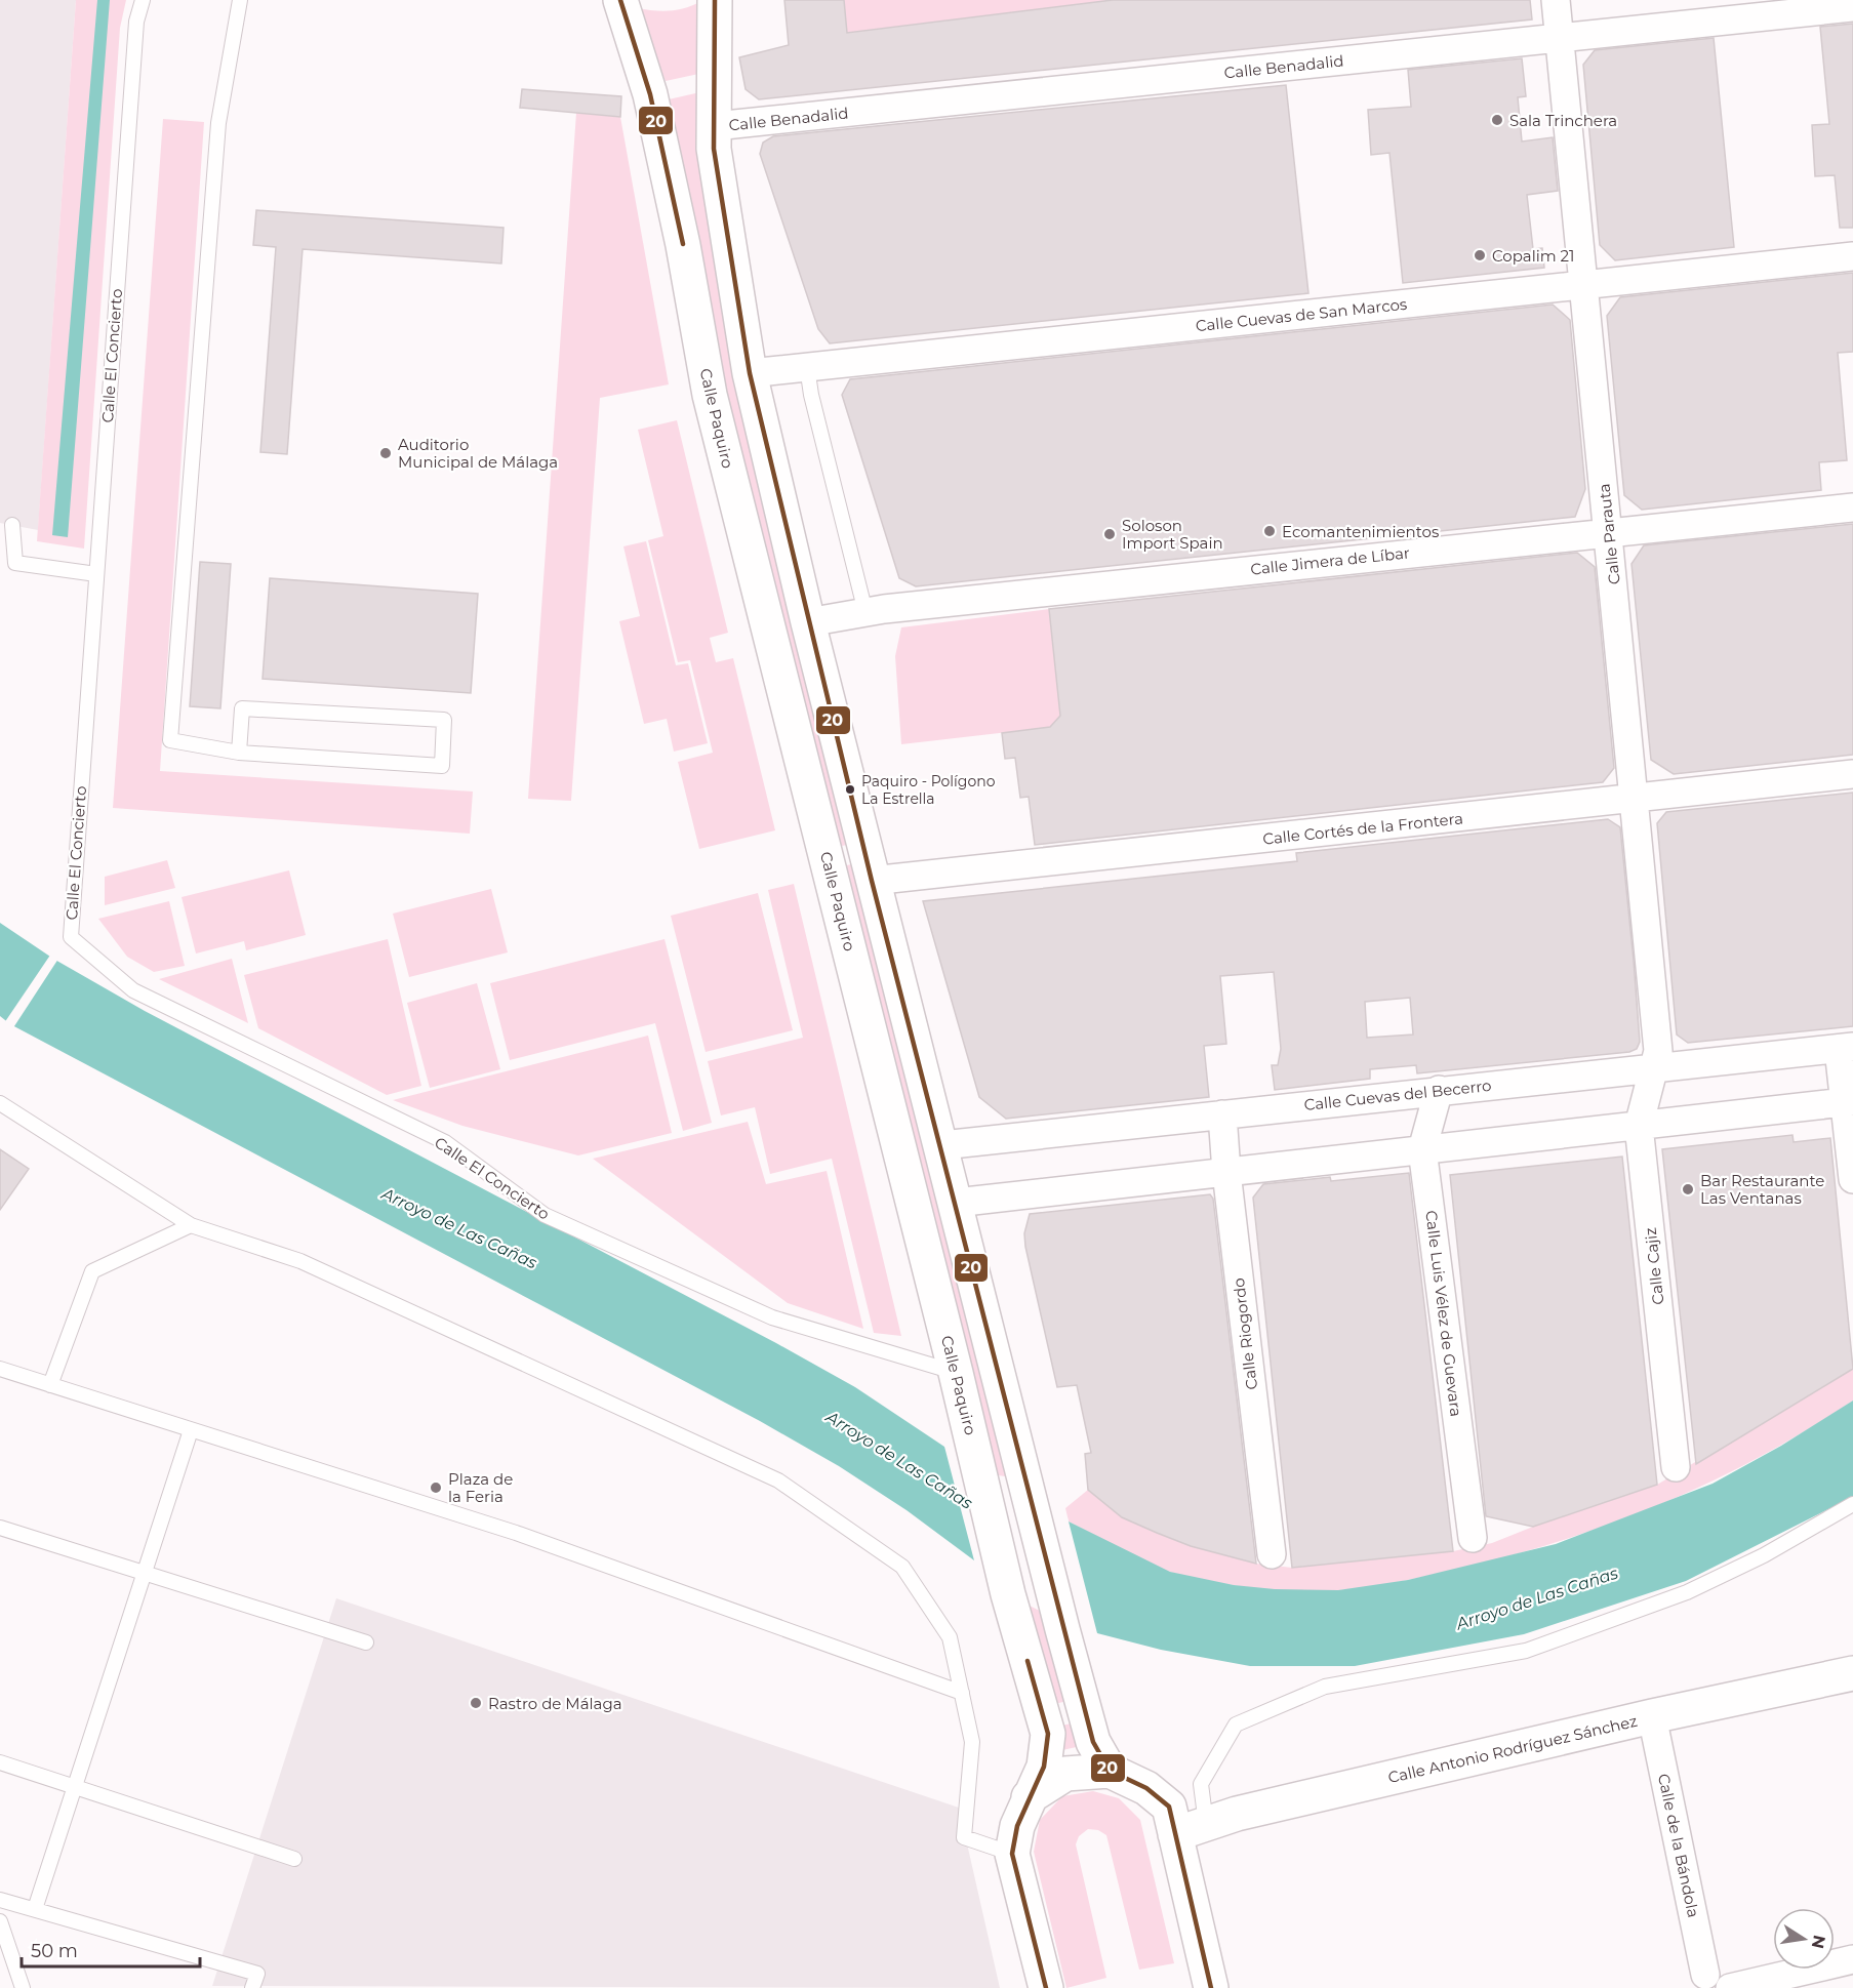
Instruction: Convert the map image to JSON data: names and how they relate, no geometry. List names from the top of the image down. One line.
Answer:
{"streets":{"main road":["Calle Paquiro","Calle Antonio Rodríguez Sánchez"],"street":["Calle Benadalid","Calle Cuevas de San Marcos","Calle Parauta","Calle Jimera de Líbar","Calle Cortés de la Frontera","Calle Cuevas del Becerro","Calle Cajiz","Calle Luis Vélez de Guevara","Calle Riogordo","Calle de la Bándola"],"lane":["Calle El Concierto"]},"crossings":[["Calle Benadalid","Calle Parauta"],["Calle Cuevas de San Marcos","Calle Parauta"],["Calle El Concierto","Calle Paquiro"],["Calle Parauta","Calle Jimera de Líbar"],["Calle Parauta","Calle Cortés de la Frontera"],["Calle Parauta","Calle Cuevas del Becerro"],["Calle Parauta","Calle Cajiz"],["Calle Cuevas del Becerro","Calle Cajiz"],["Calle Cuevas del Becerro","Calle Luis Vélez de Guevara"],["Calle Cuevas del Becerro","Calle Riogordo"],["Calle Antonio Rodríguez Sánchez","Calle de la Bándola"]],"water":["Arroyo de Las Cañas"],"places":["Sala Trinchera","Copalim 21","Auditorio Municipal de Málaga","Ecomantenimientos","Soloson Import Spain","Paquiro - Polígono La Estrella","Bar Restaurante Las Ventanas","Plaza de la Feria","Rastro de Málaga"],"lines":["transit line 20"],"scale_bar":"50 m","north":"right"}
